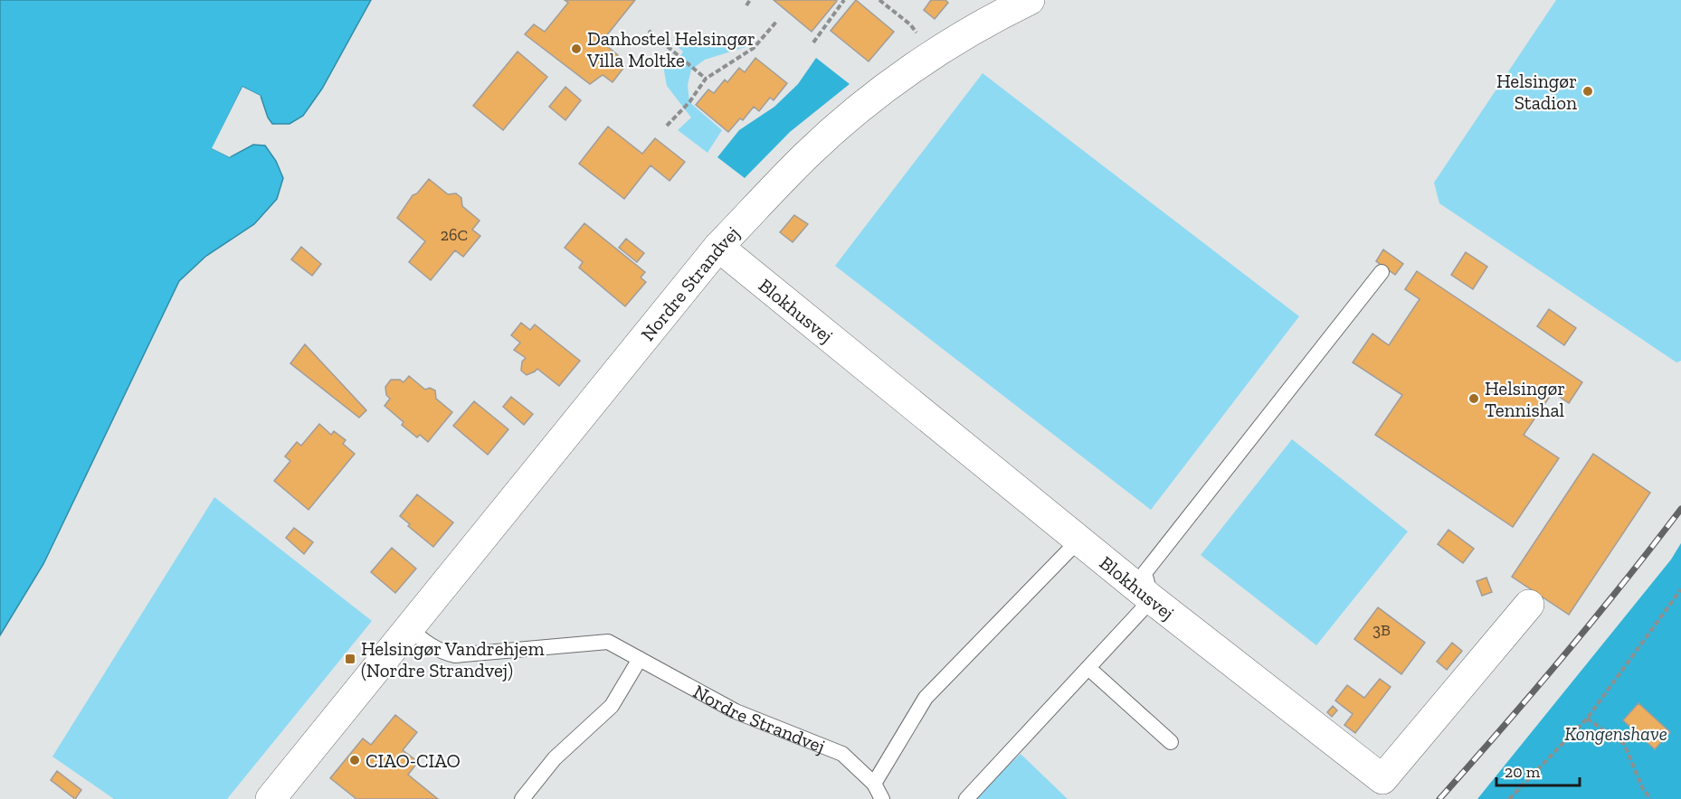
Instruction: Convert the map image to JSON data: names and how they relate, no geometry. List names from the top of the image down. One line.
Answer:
{"streets":{"main road":["Nordre Strandvej","Blokhusvej"]},"crossings":[["Nordre Strandvej","Blokhusvej"]],"parks":["Kongenshave"],"places":{"other":["Danhostel Helsingør Villa Moltke","Helsingør Stadion","Helsingør Tennishal","CIAO-CIAO"],"transit":["Helsingør Vandrehjem (Nordre Strandvej)"]},"house_numbers":["26C","3B"],"scale_bar":"20 m"}
